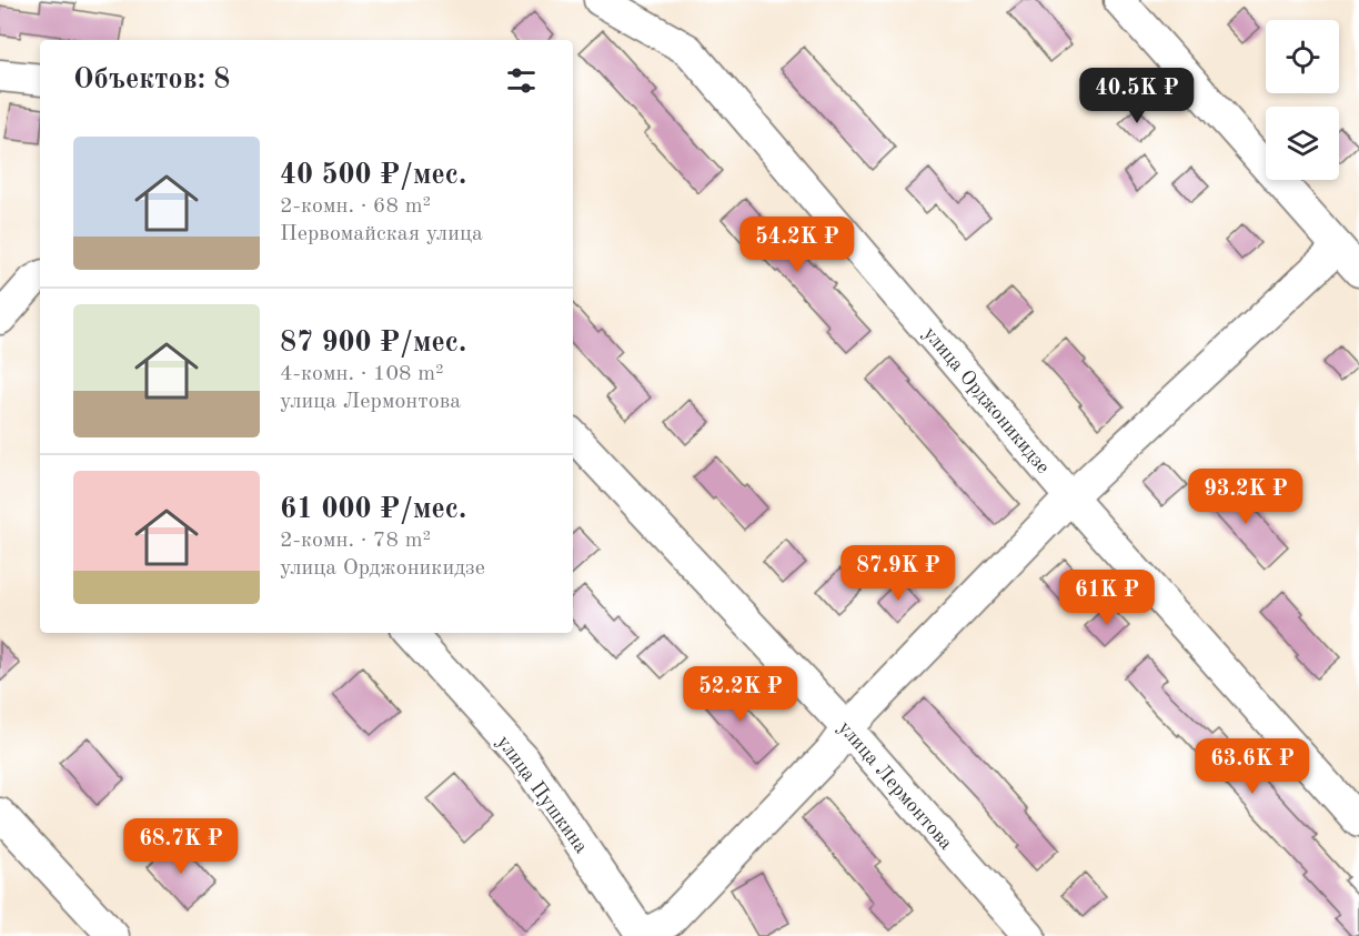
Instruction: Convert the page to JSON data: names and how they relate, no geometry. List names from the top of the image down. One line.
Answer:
{"streets":{"street":["улица Орджоникидзе","улица Лермонтова","улица Пушкина"]},"page":{"heading":"Объектов: 8","price":["40.5K ₽","54.2K ₽","93.2K ₽","87.9K ₽","61K ₽","52.2K ₽","63.6K ₽","68.7K ₽"],"list":[{"name":"40 500 ₽/мес.","note":"2-комн. · 68 m² · Первомайская улица"},{"name":"87 900 ₽/мес.","note":"4-комн. · 108 m² · улица Лермонтова"},{"name":"61 000 ₽/мес.","note":"2-комн. · 78 m² · улица Орджоникидзе"}]}}
